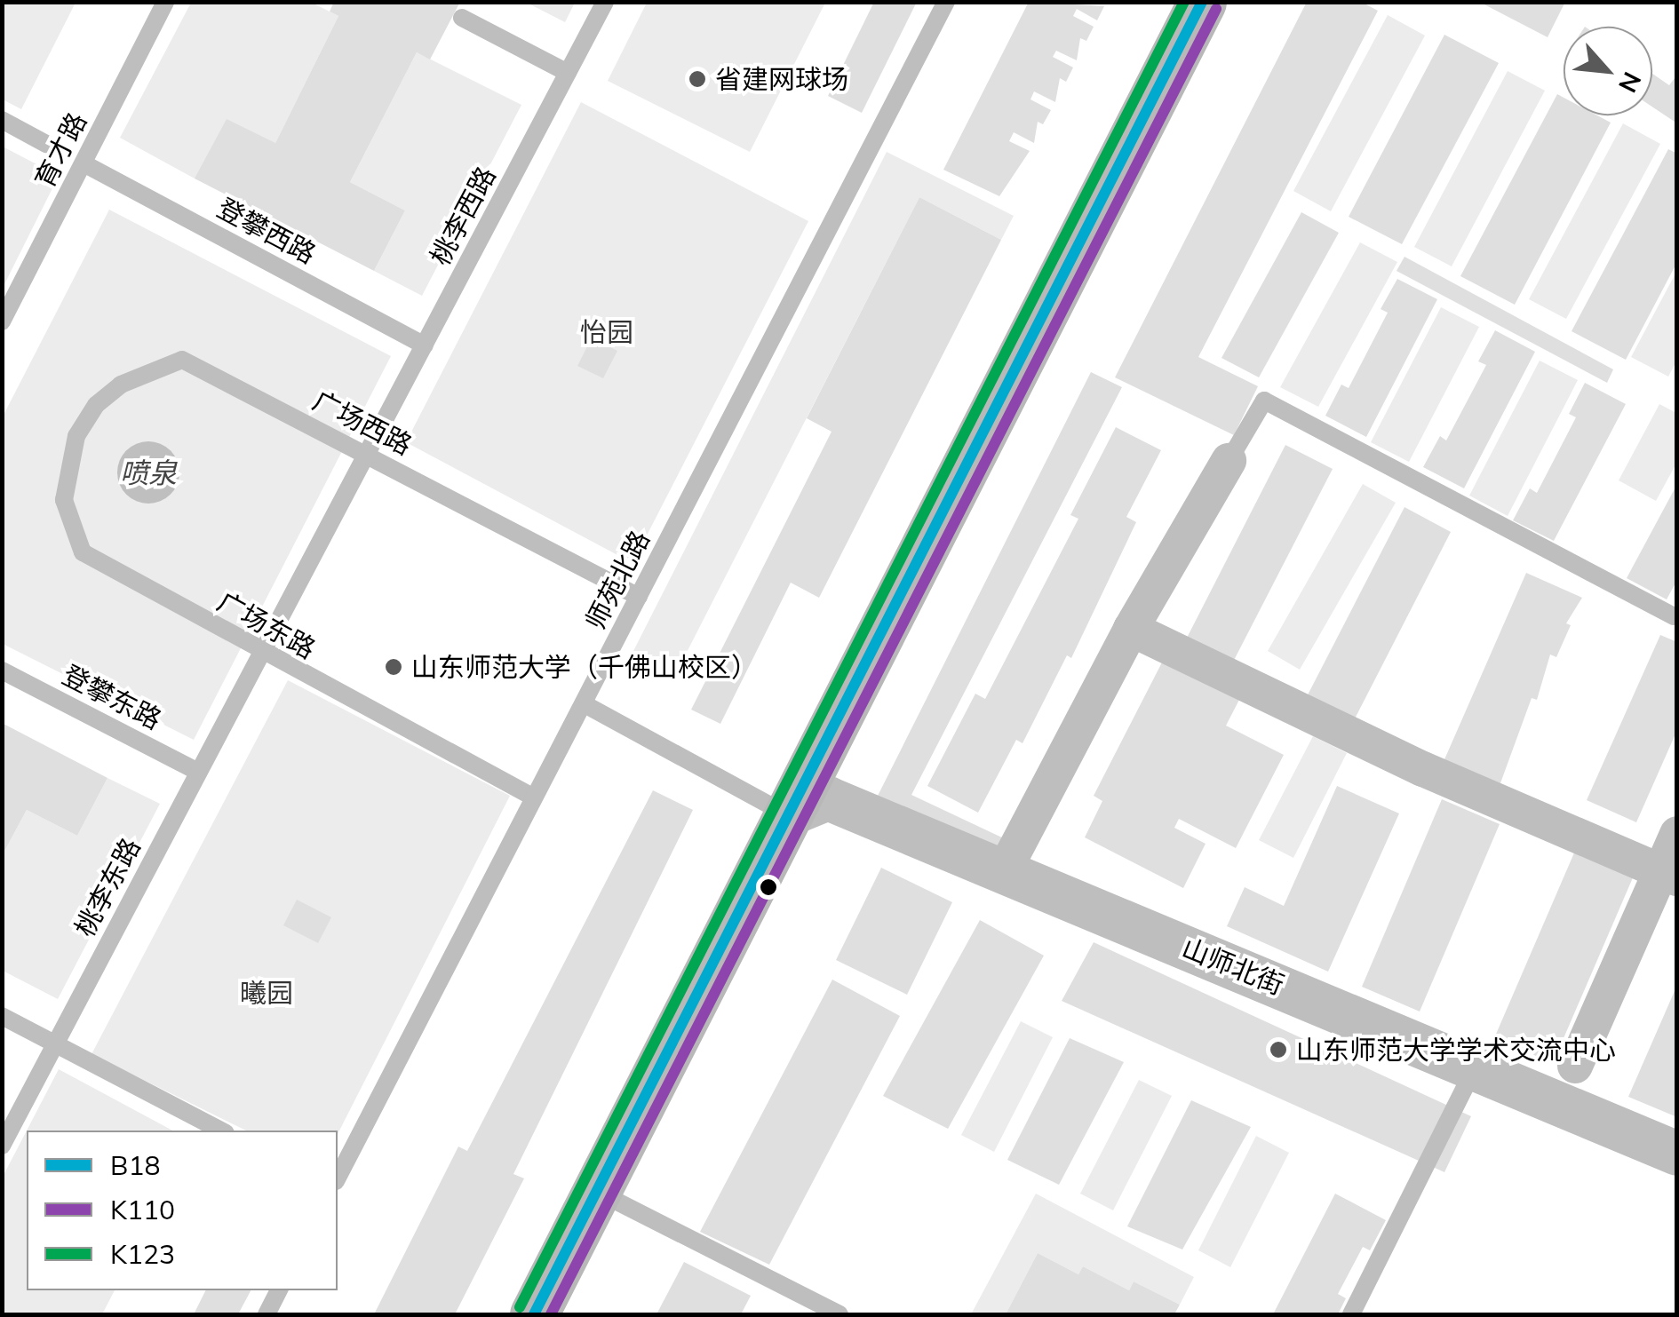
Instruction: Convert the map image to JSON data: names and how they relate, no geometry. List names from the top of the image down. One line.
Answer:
{"streets":{"street":["山师北街"],"lane":["育才路","桃李西路","登攀西路","广场西路","师苑北路","广场东路","登攀东路","桃李东路"]},"crossings":[["育才路","登攀西路"],["桃李西路","登攀西路"],["桃李西路","广场西路"],["桃李西路","广场东路"],["桃李西路","桃李东路"],["广场西路","师苑北路"],["广场西路","广场东路"],["师苑北路","广场东路"],["广场东路","桃李东路"],["登攀东路","桃李东路"]],"water":["喷泉"],"parks":["怡园","曦园"],"places":["省建网球场","山东师范大学（千佛山校区）","山东师范大学学术交流中心"],"lines":["transit line B18","transit line K123","transit line K110"],"legend":["B18","K110","K123"],"north":"bottom right"}
